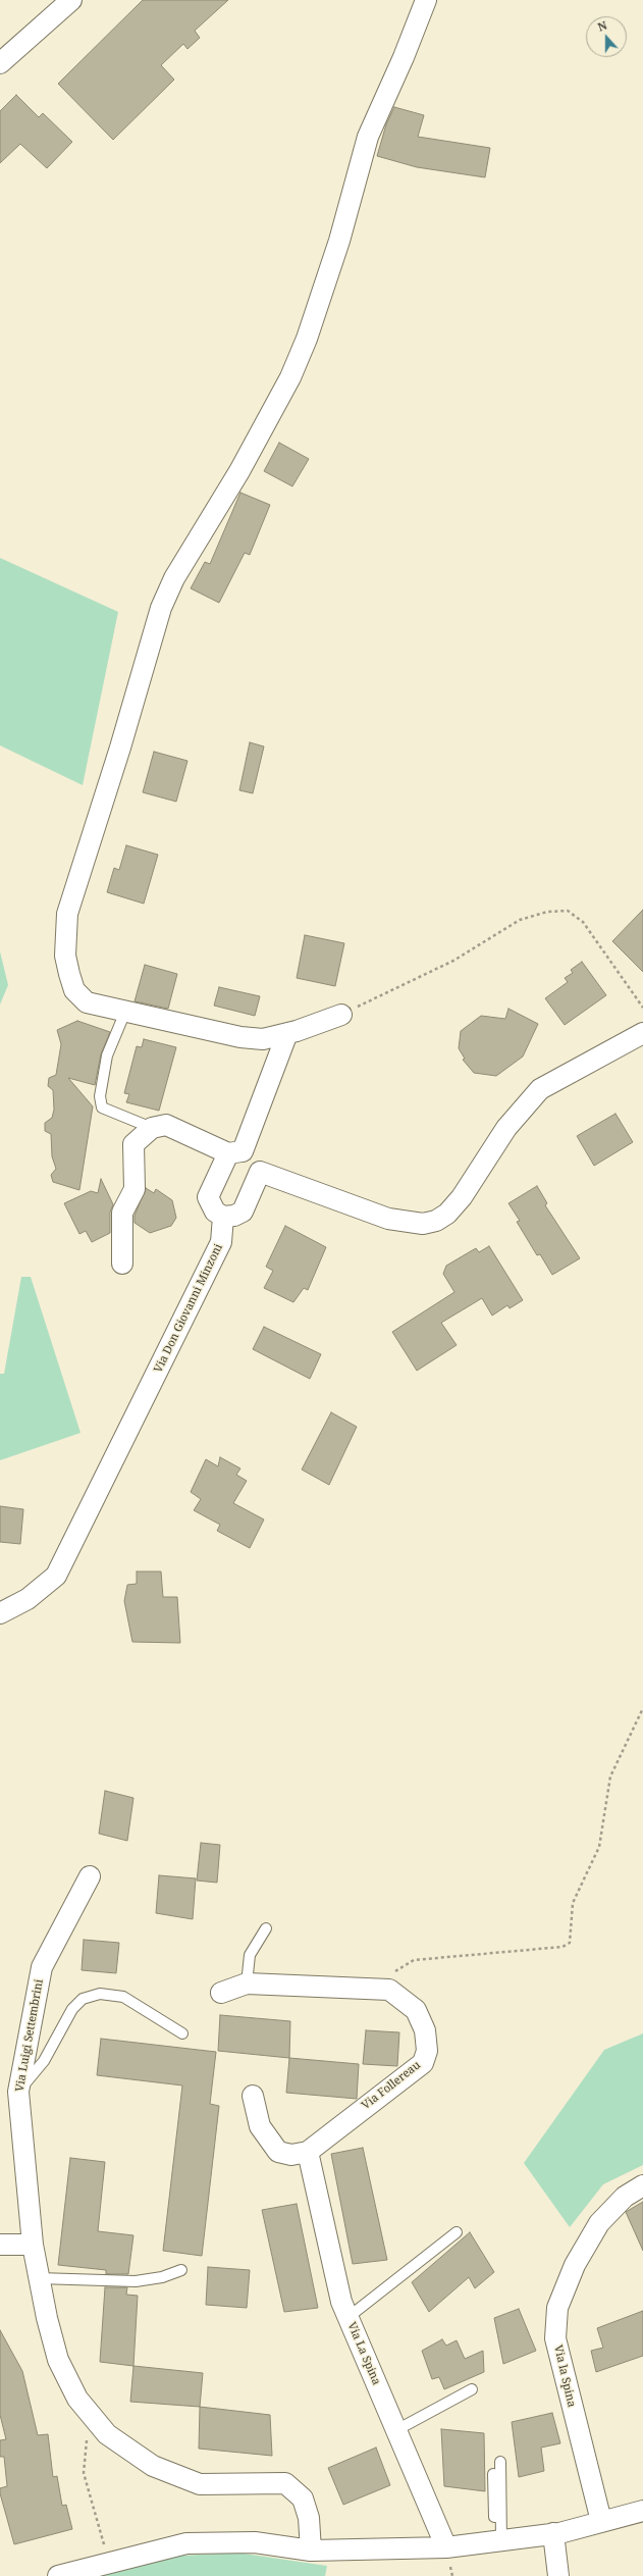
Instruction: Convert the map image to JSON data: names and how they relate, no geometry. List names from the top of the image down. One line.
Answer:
{"streets":{"street":["Via Don Giovanni Minzoni","Via Luigi Settembrini","Via Follereau","Via La Spina","Via la Spina"]},"crossings":[["Via Follereau","Via La Spina"]],"north":"top"}
